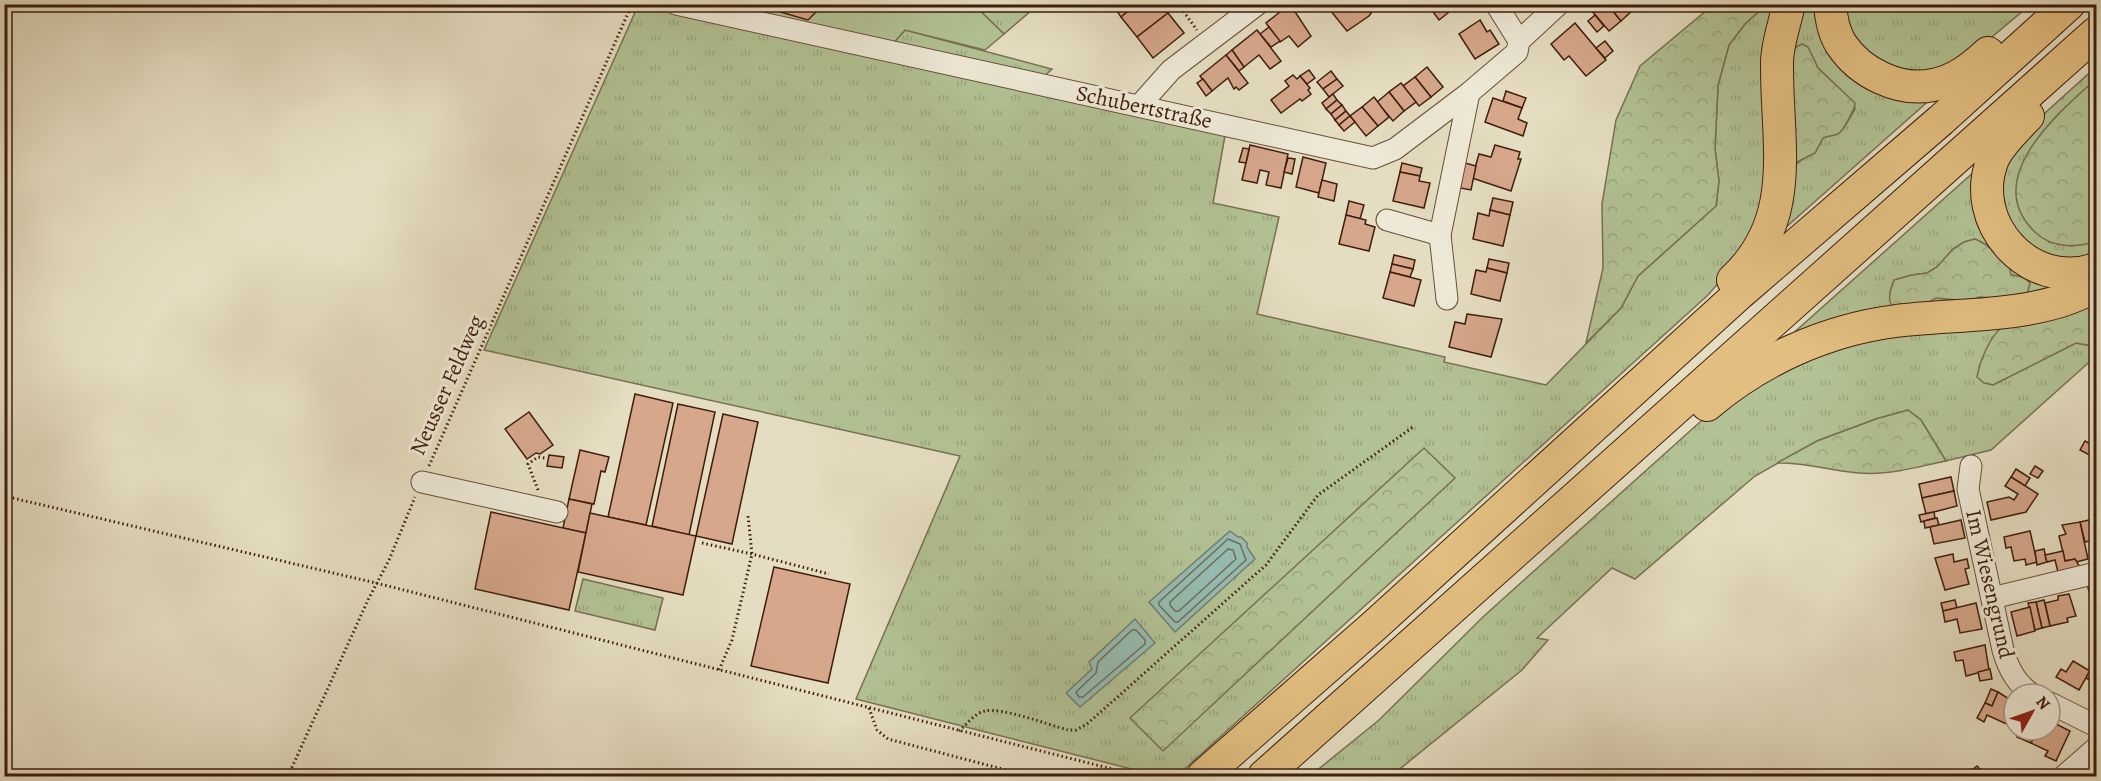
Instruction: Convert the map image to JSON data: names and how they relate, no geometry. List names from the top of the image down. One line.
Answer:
{"streets":{"street":["Schubertstraße","Im Wiesengrund"],"path":["Neusser Feldweg"]},"north":"top right"}
